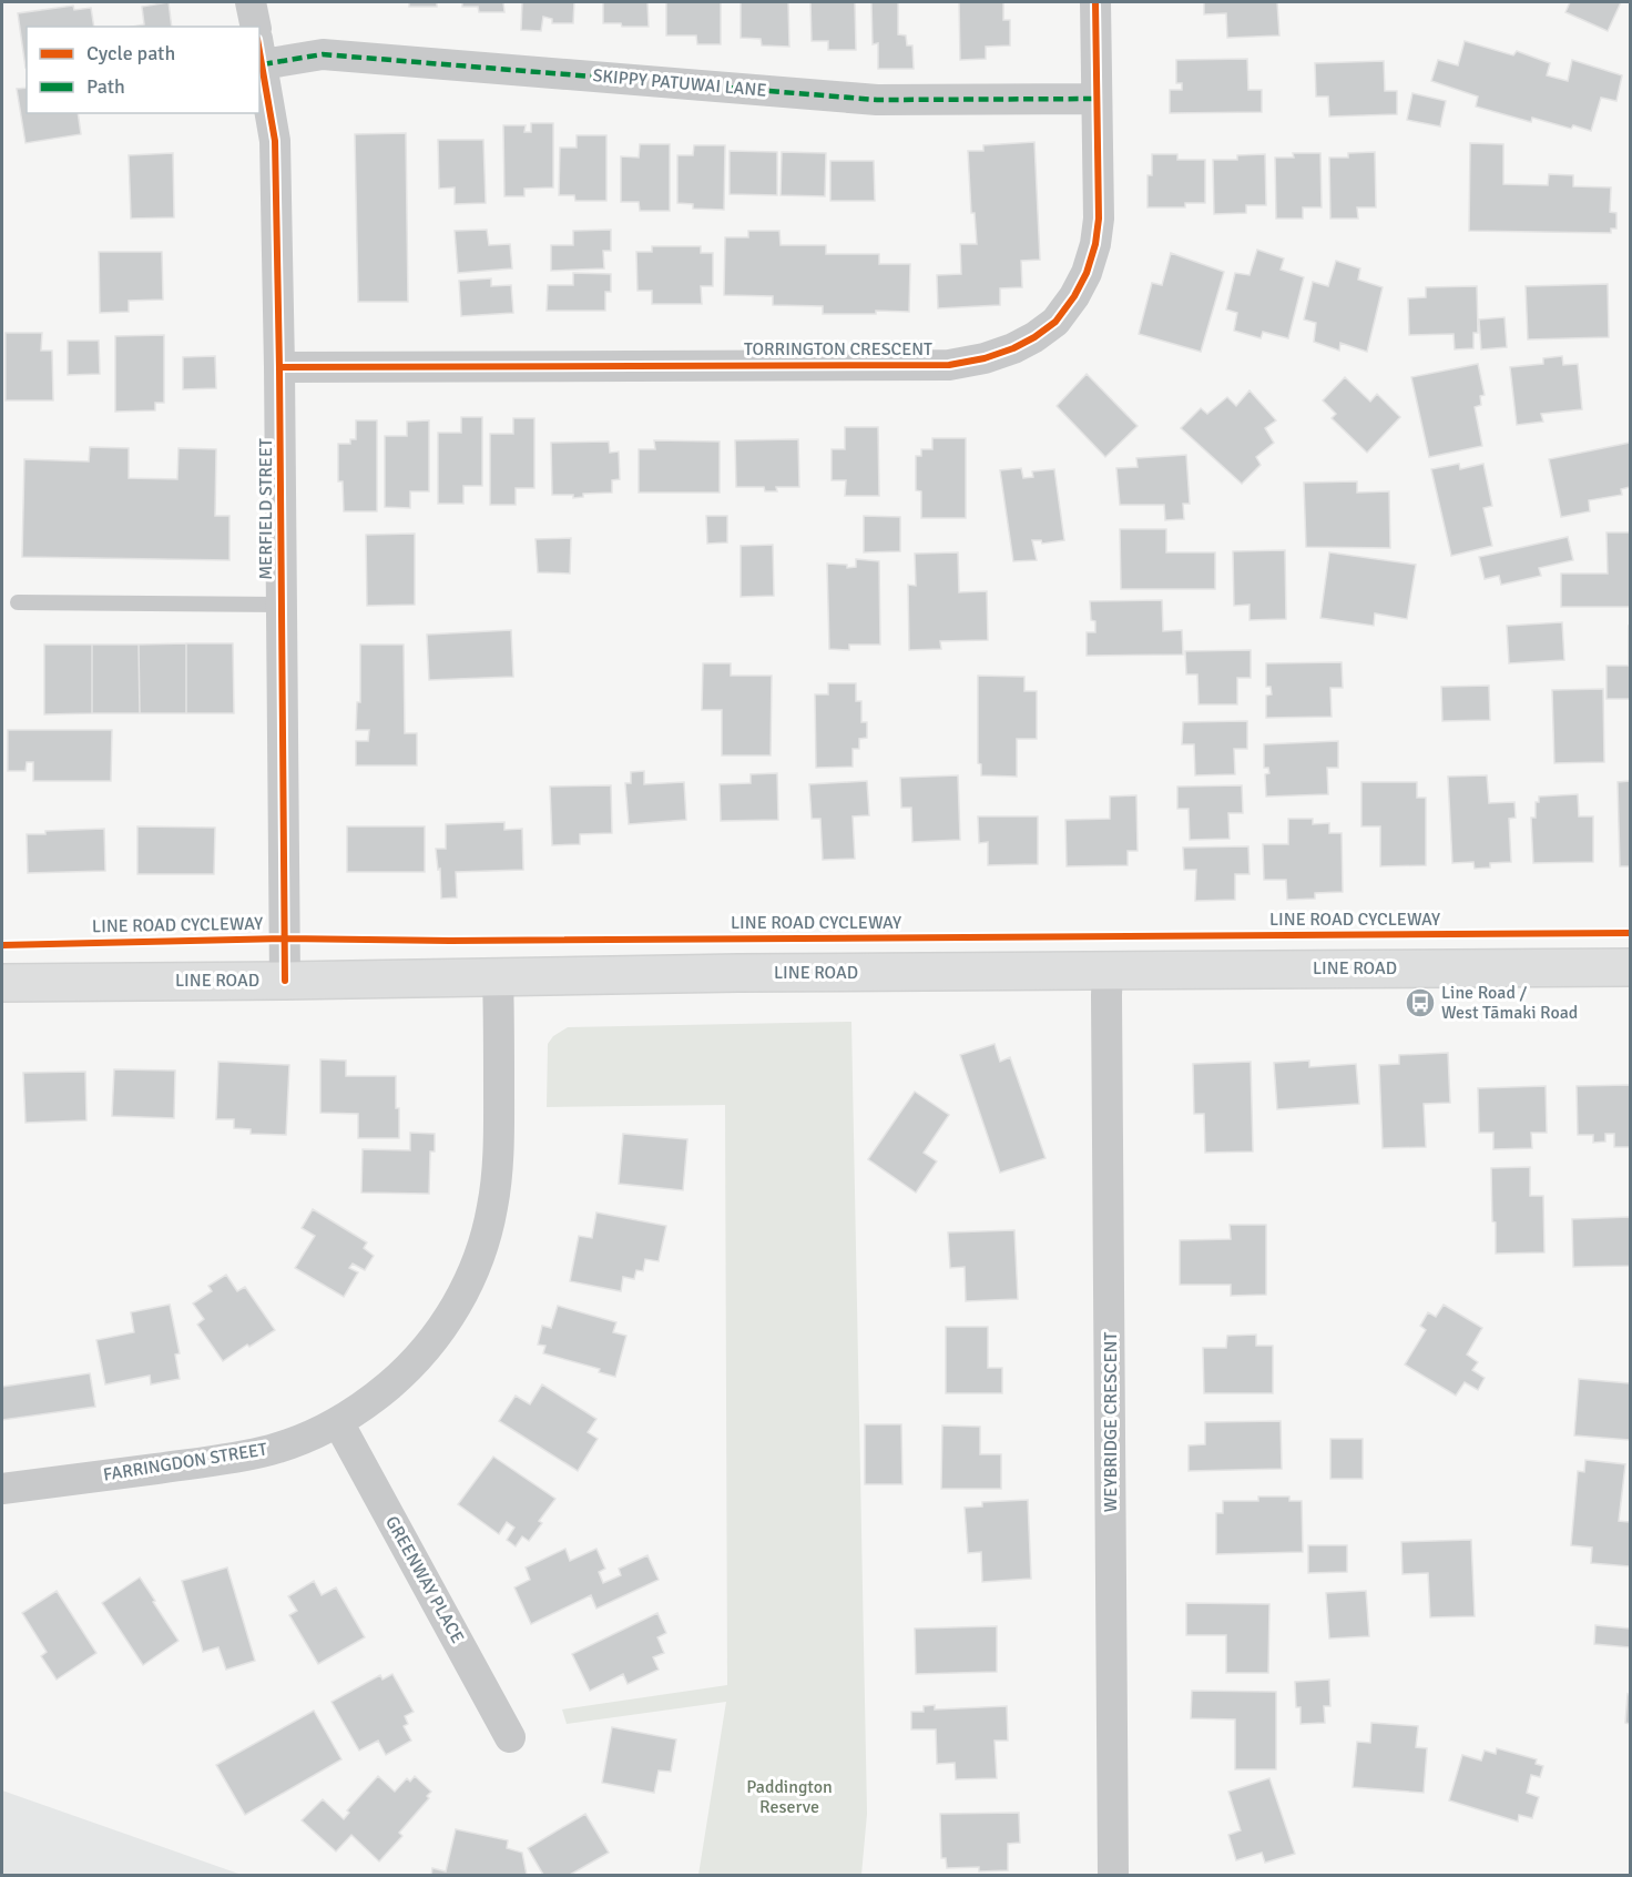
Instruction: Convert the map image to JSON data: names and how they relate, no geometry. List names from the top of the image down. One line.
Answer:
{"streets":{"main road":["LINE ROAD"],"street":["SKIPPY PATUWAI LANE","TORRINGTON CRESCENT","MERFIELD STREET","WEYBRIDGE CRESCENT","FARRINGDON STREET","GREENWAY PLACE"],"cycle path":["LINE ROAD CYCLEWAY"]},"crossings":[["SKIPPY PATUWAI LANE","TORRINGTON CRESCENT"],["SKIPPY PATUWAI LANE","MERFIELD STREET"],["TORRINGTON CRESCENT","MERFIELD STREET"],["MERFIELD STREET","LINE ROAD"],["LINE ROAD","WEYBRIDGE CRESCENT"],["LINE ROAD","FARRINGDON STREET"],["FARRINGDON STREET","GREENWAY PLACE"]],"parks":["Paddington Reserve"],"places":{"bus stop":["Line Road / West Tāmaki Road"]},"legend":["Cycle path","Path"]}
